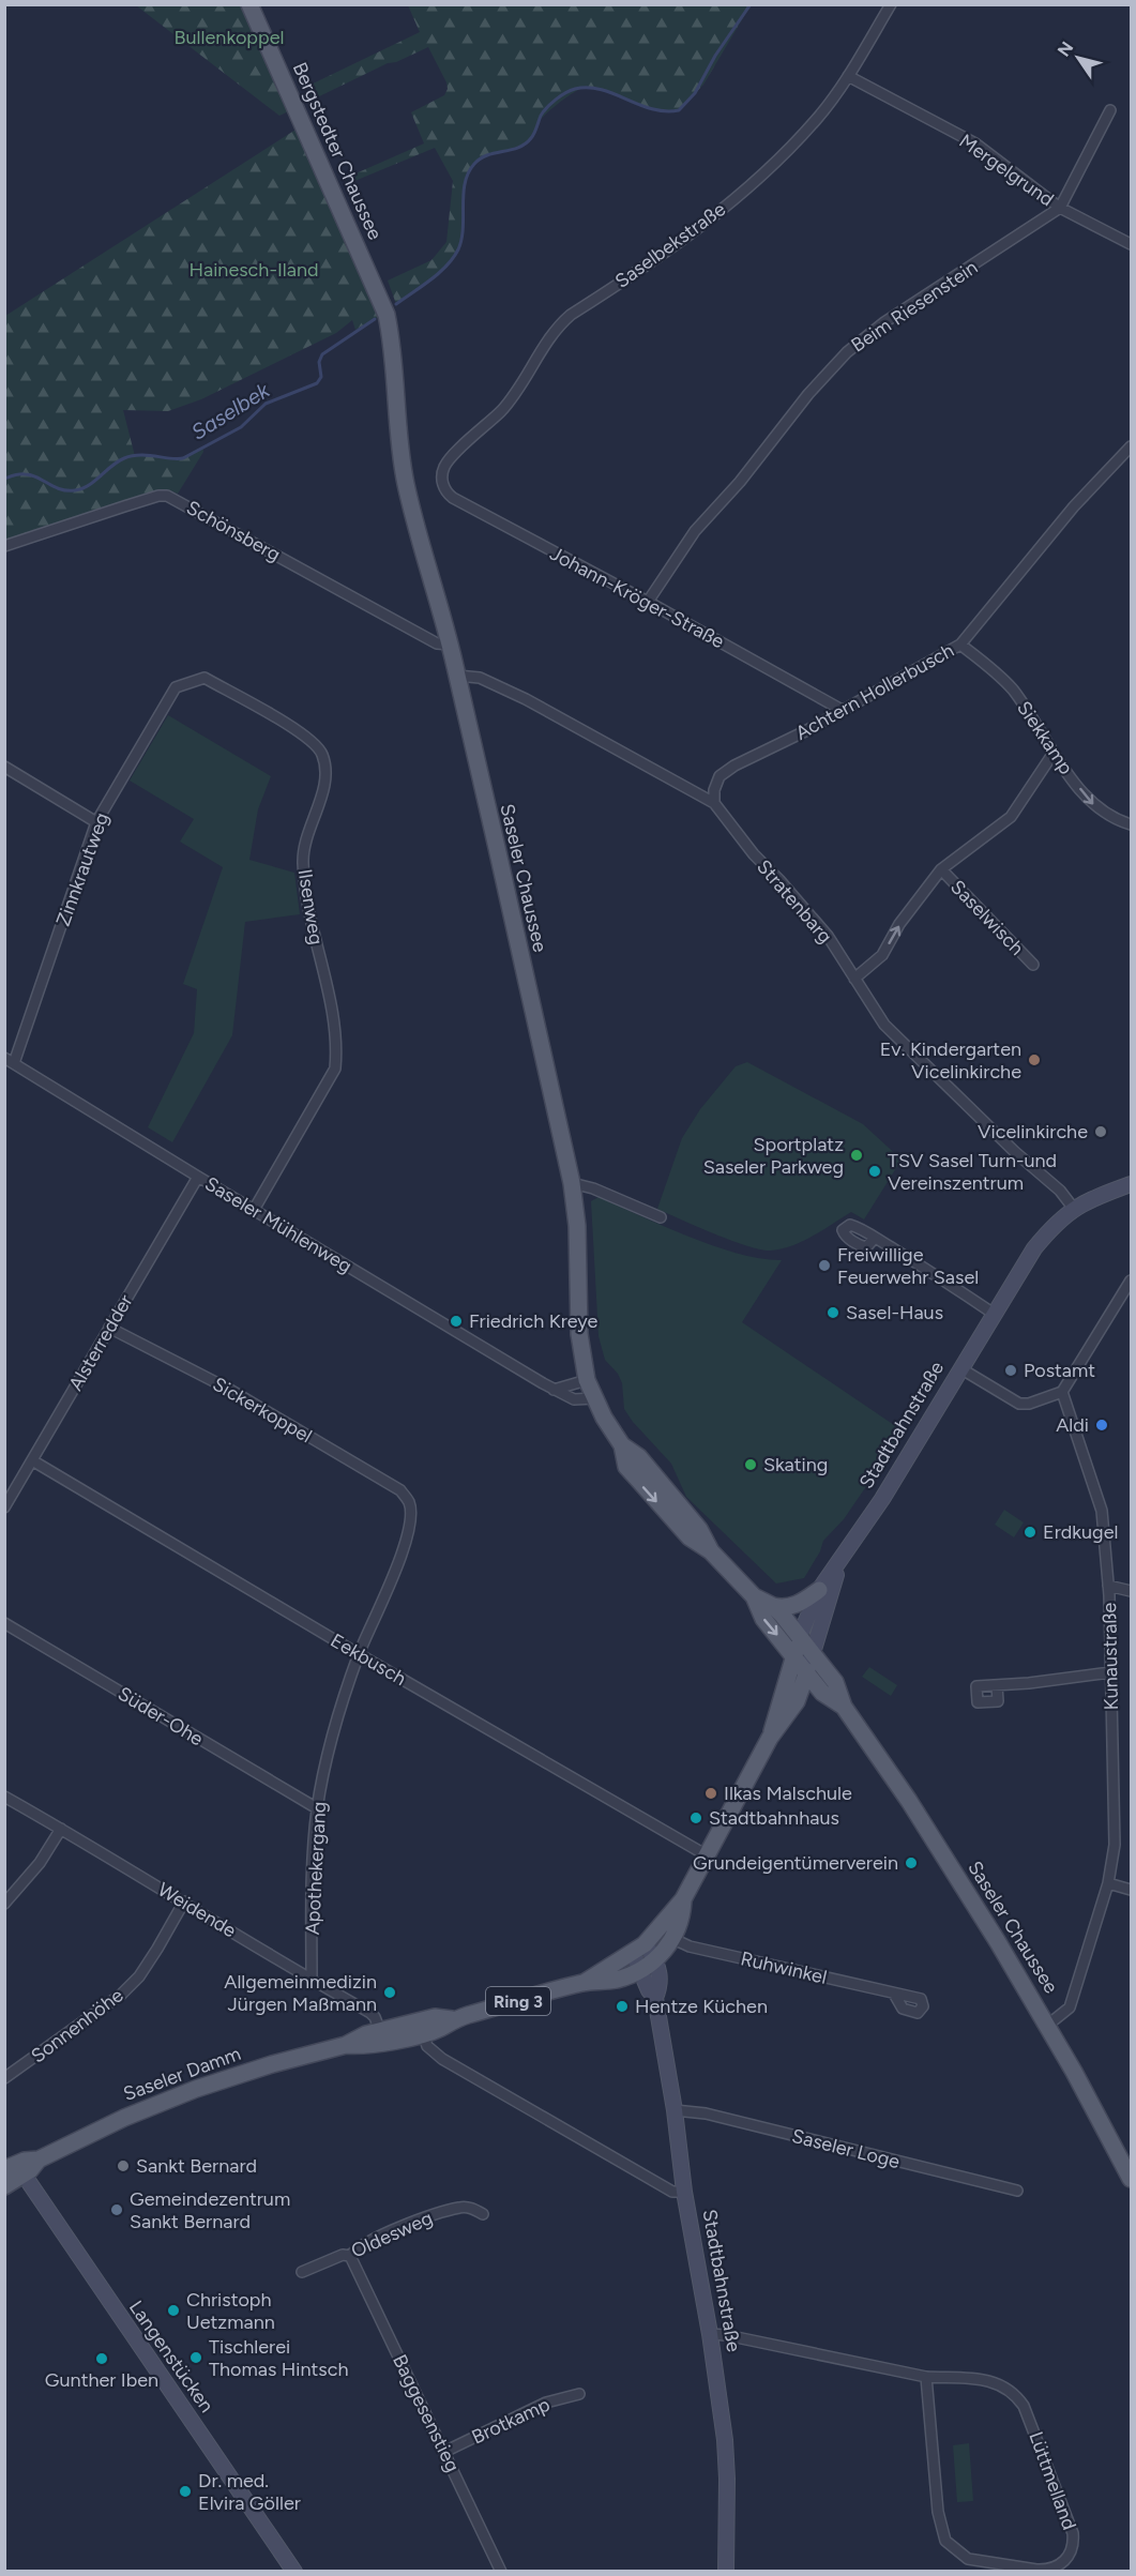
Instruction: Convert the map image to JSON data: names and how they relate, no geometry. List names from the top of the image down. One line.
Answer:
{"streets":{"main road":["Bergstedter Chaussee","Saseler Chaussee","Stadtbahnstraße","Ring 3","Saseler Damm"],"street":["Mergelgrund","Saselbekstraße","Beim Riesenstein","Schönsberg","Johann-Kröger-Straße","Achtern Hollerbusch","Siekkamp","Zinnkrautweg","Stratenbarg","Ilsenweg","Saselwisch","Saseler Mühlenweg","Alsterredder","Sickerkoppel","Kunaustraße","Eekbusch","Süder-Ohe","Apothekergang","Weidende","Ruhwinkel","Sonnenhöhe","Saseler Loge","Oldesweg","Langenstücken","Baggesenstieg","Brotkamp","Lüttmelland"]},"crossings":[["Bergstedter Chaussee","Saseler Chaussee"],["Mergelgrund","Saselbekstraße"],["Mergelgrund","Beim Riesenstein"],["Saselbekstraße","Johann-Kröger-Straße"],["Beim Riesenstein","Johann-Kröger-Straße"],["Schönsberg","Saseler Chaussee"],["Johann-Kröger-Straße","Achtern Hollerbusch"],["Achtern Hollerbusch","Siekkamp"],["Achtern Hollerbusch","Stratenbarg"],["Zinnkrautweg","Ilsenweg"],["Zinnkrautweg","Saseler Mühlenweg"],["Saseler Chaussee","Stratenbarg"],["Saseler Chaussee","Saseler Mühlenweg"],["Saseler Chaussee","Stadtbahnstraße"],["Saseler Chaussee","Kunaustraße"],["Stratenbarg","Stadtbahnstraße"],["Ilsenweg","Saseler Mühlenweg"],["Saseler Mühlenweg","Alsterredder"],["Alsterredder","Sickerkoppel"],["Alsterredder","Eekbusch"],["Sickerkoppel","Apothekergang"],["Stadtbahnstraße","Eekbusch"],["Stadtbahnstraße","Ruhwinkel"],["Stadtbahnstraße","Saseler Damm"],["Stadtbahnstraße","Saseler Loge"],["Stadtbahnstraße","Lüttmelland"],["Eekbusch","Apothekergang"],["Süder-Ohe","Apothekergang"],["Apothekergang","Weidende"],["Weidende","Sonnenhöhe"],["Weidende","Saseler Damm"],["Saseler Damm","Langenstücken"],["Oldesweg","Baggesenstieg"],["Baggesenstieg","Brotkamp"]],"one_way":["Siekkamp"],"water":["Saselbek"],"parks":["Bullenkoppel","Hainesch-Iland"],"places":["Ev. Kindergarten Vicelinkirche","Vicelinkirche","Sportplatz Saseler Parkweg","TSV Sasel Turn-und Vereinszentrum","Freiwillige Feuerwehr Sasel","Sasel-Haus","Friedrich Kreye","Postamt","Aldi","Skating","Erdkugel","Ilkas Malschule","Stadtbahnhaus","Grundeigentümerverein","Allgemeinmedizin Jürgen Maßmann","Hentze Küchen","Sankt Bernard","Gemeindezentrum Sankt Bernard","Christoph Uetzmann","Tischlerei Thomas Hintsch","Gunther Iben","Dr. med. Elvira Göller"],"north":"top left"}
